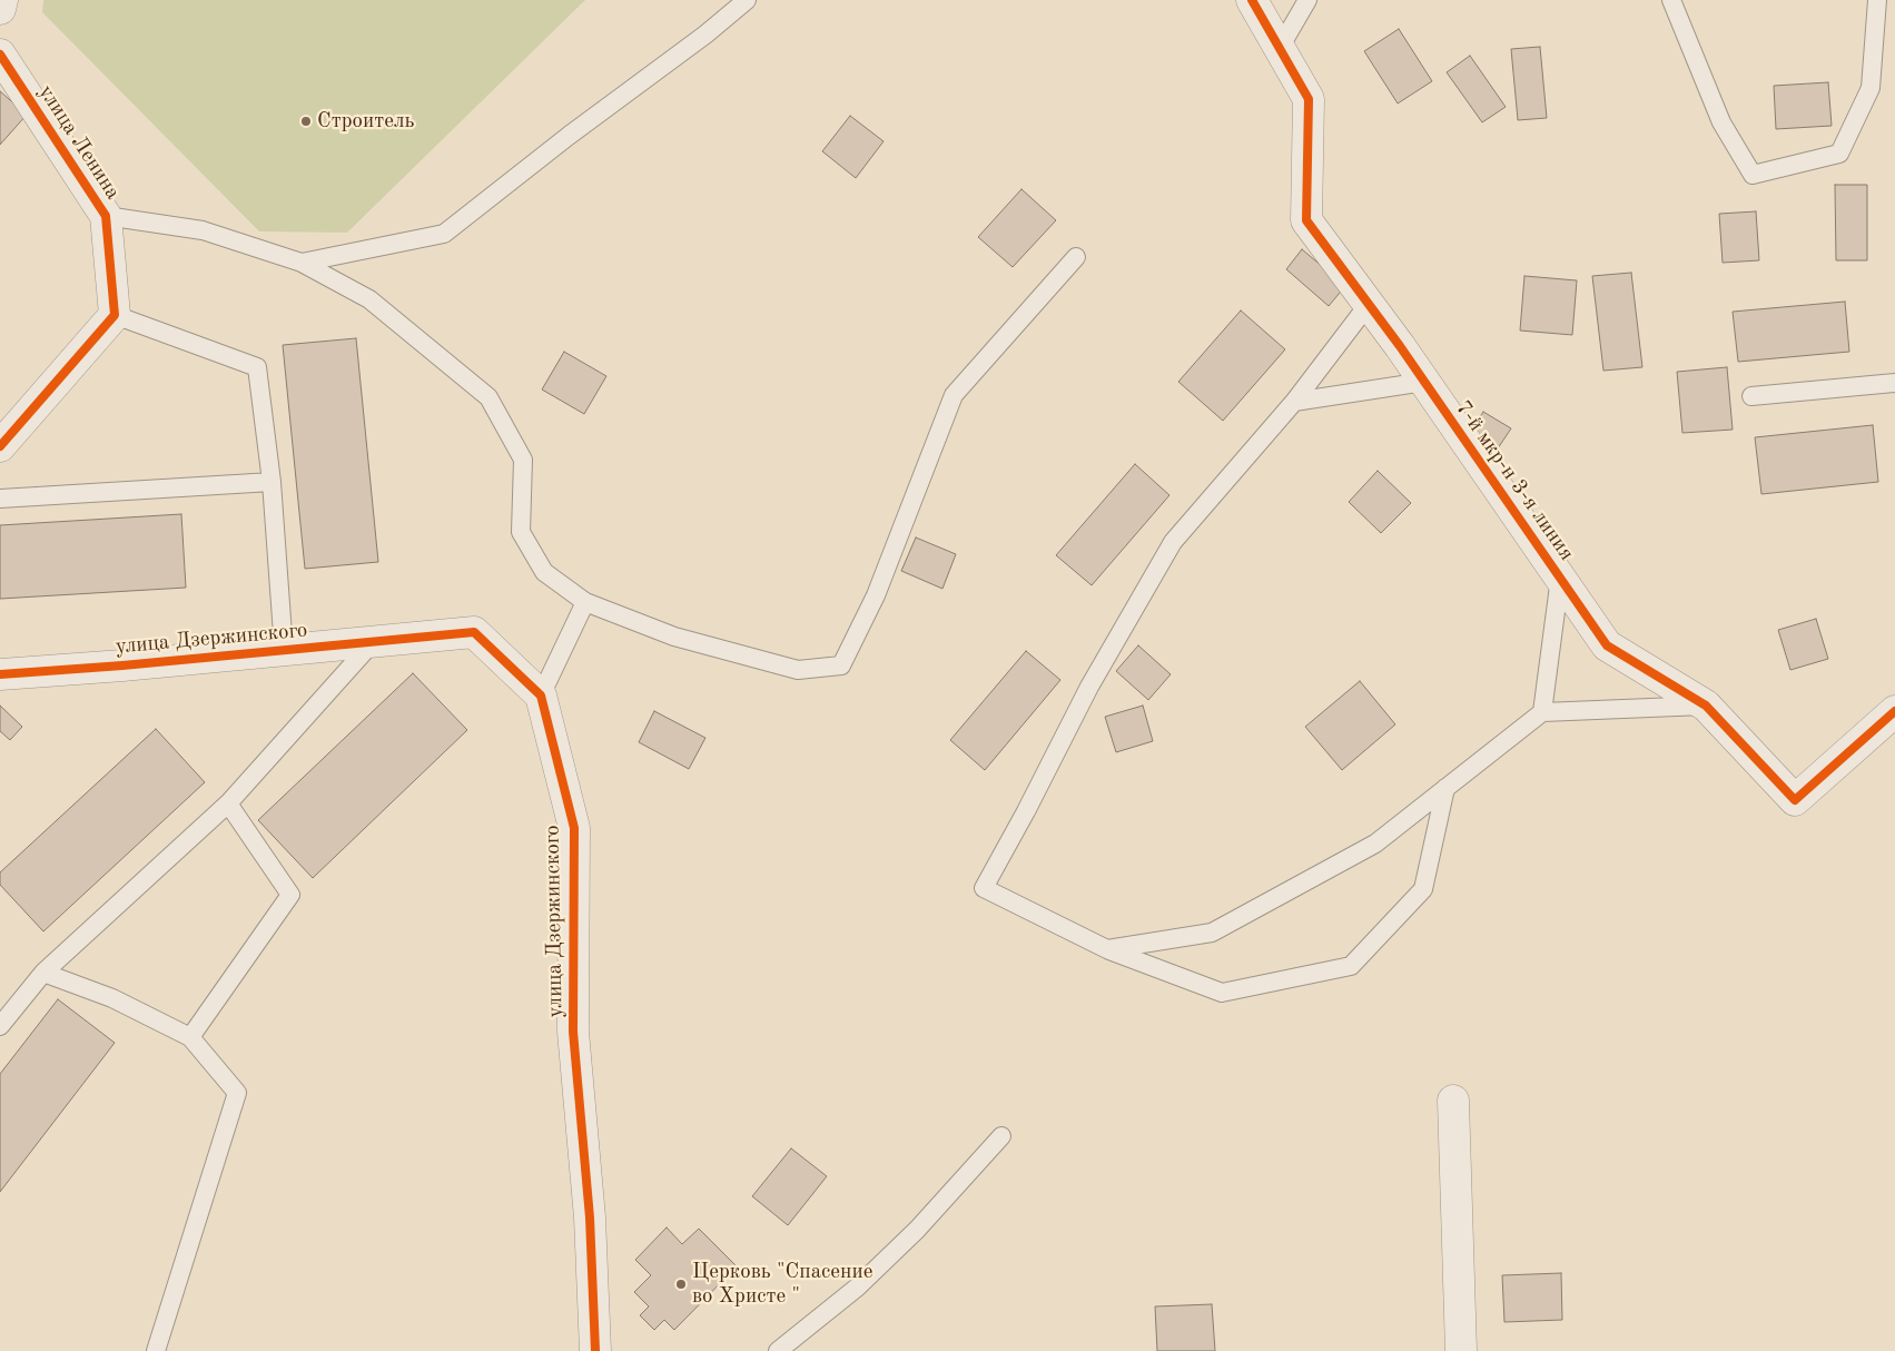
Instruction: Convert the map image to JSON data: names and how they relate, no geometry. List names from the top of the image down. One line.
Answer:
{"streets":{"street":["улица Ленина","7-й мкр-н 3-я линия","улица Дзержинского"]},"places":["Строитель","Церковь \"Спасение во Христе \""]}
